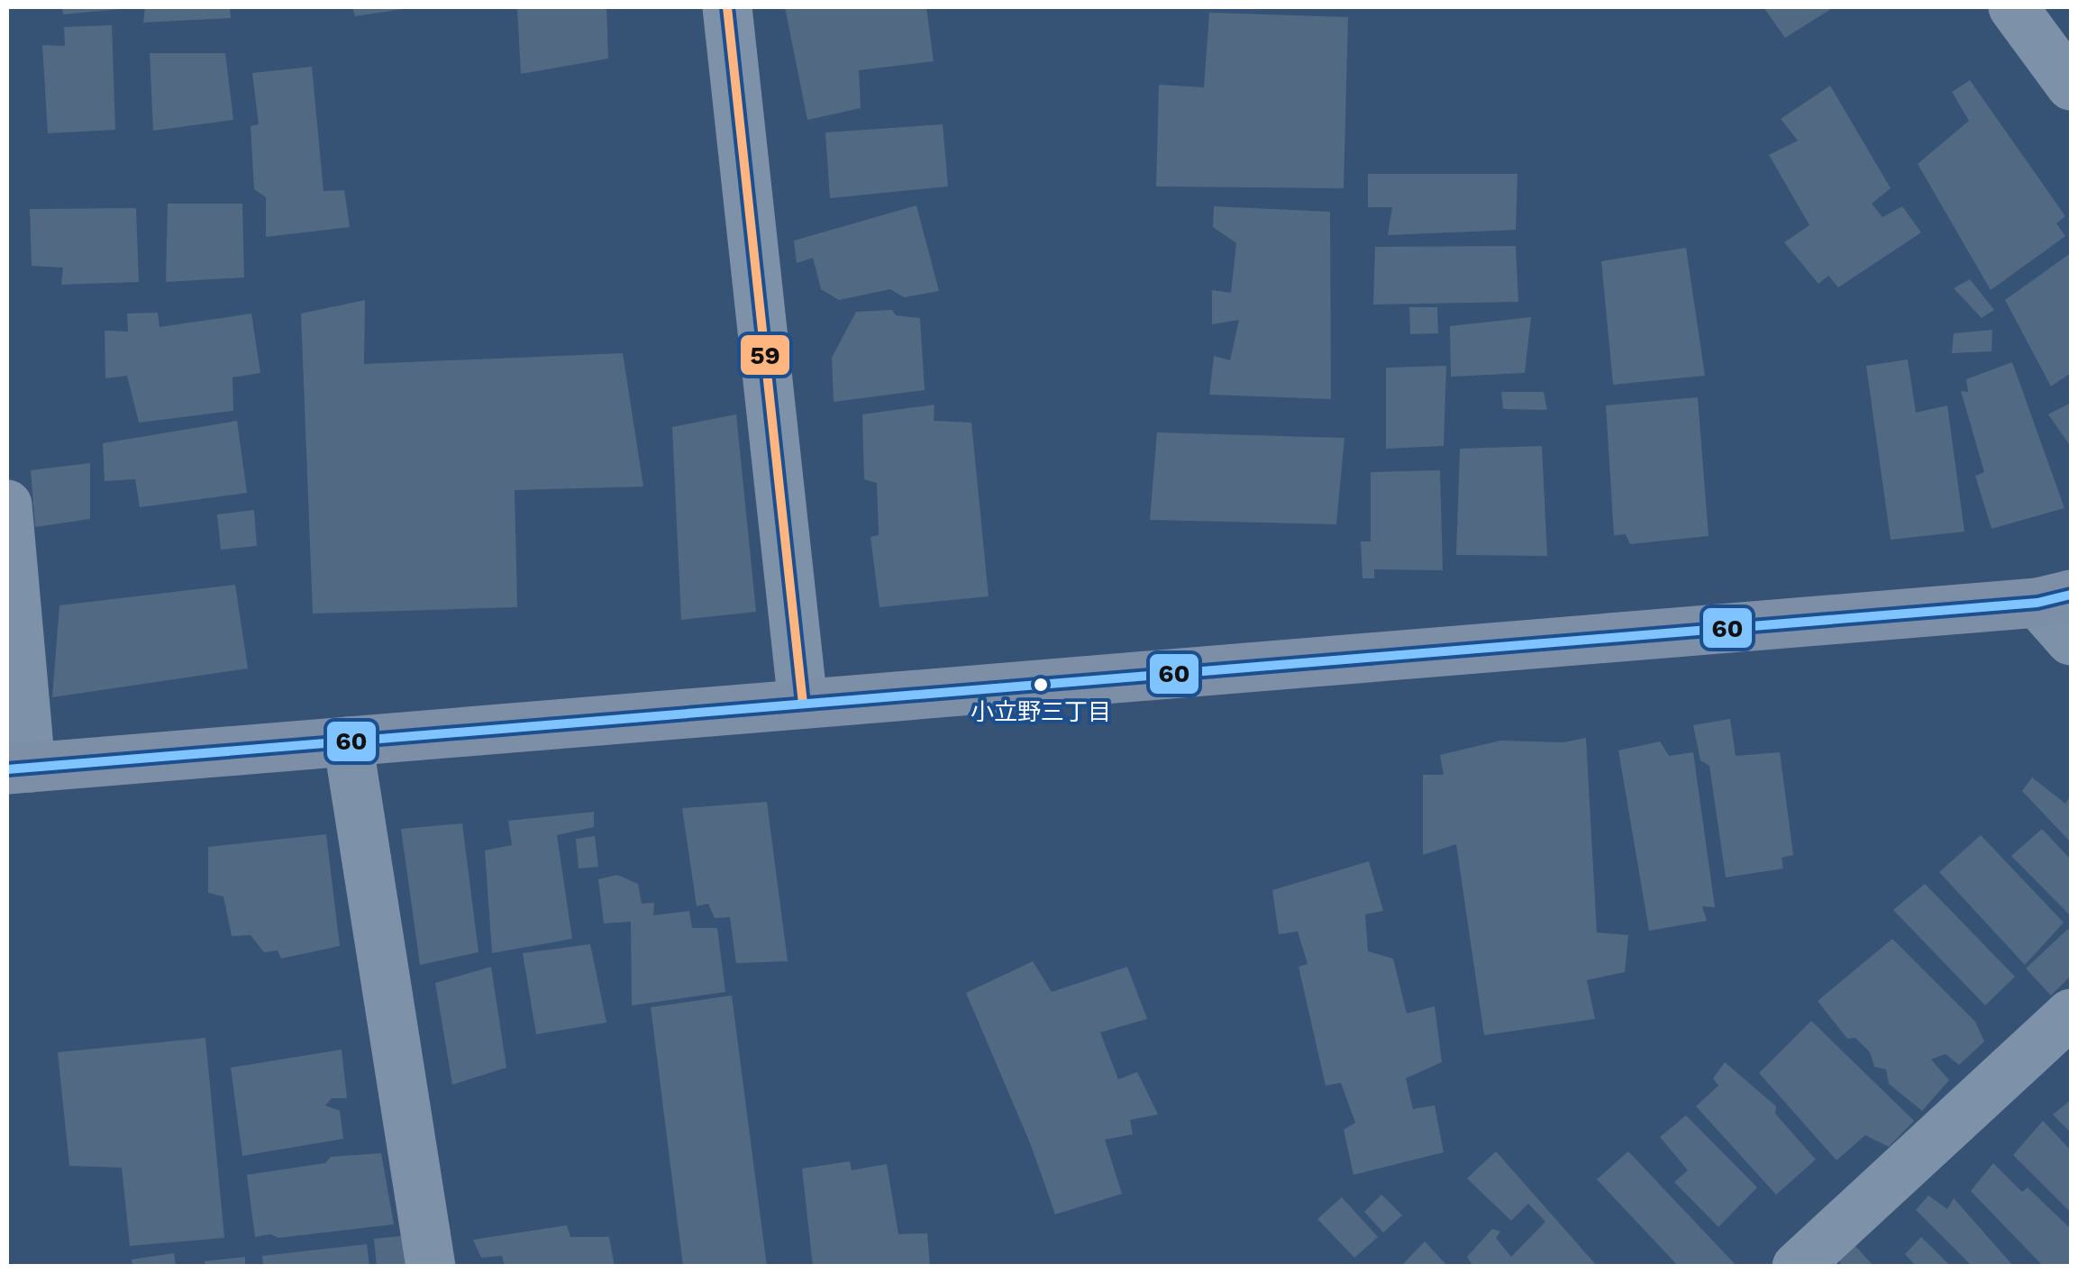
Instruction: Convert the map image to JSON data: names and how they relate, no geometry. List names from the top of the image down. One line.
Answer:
{"places":["小立野三丁目"],"lines":["transit line 59","transit line 60"]}
